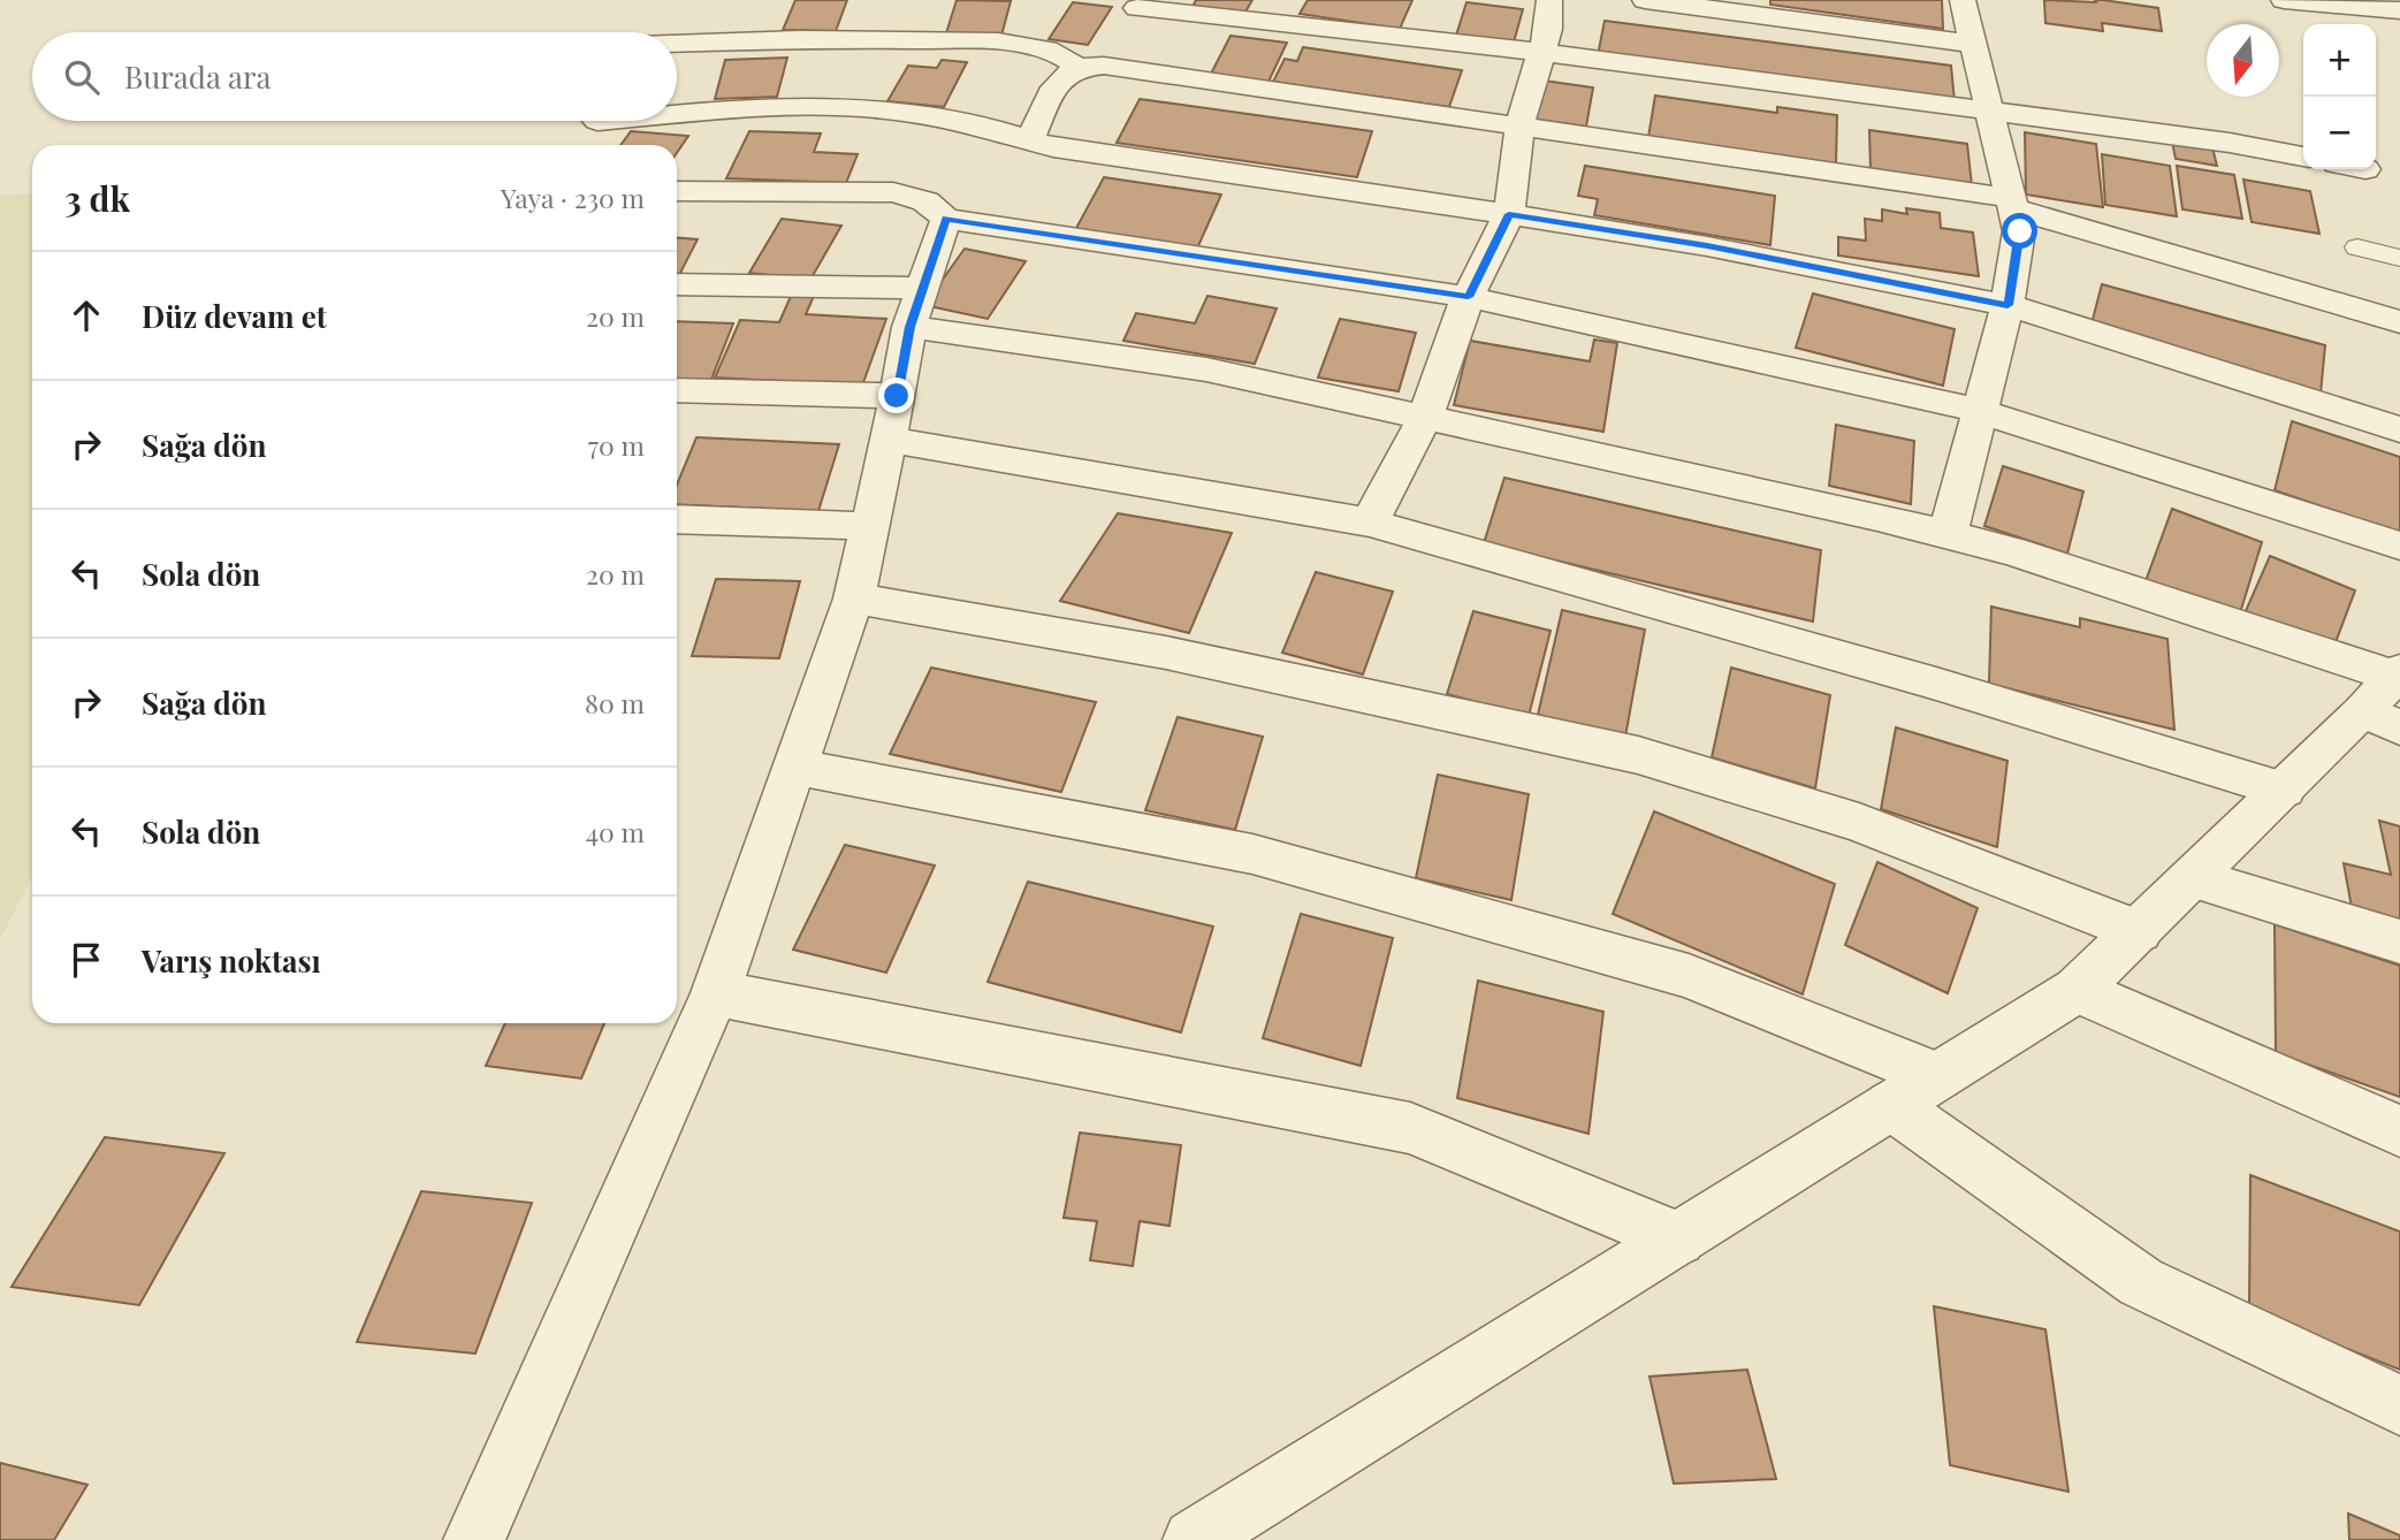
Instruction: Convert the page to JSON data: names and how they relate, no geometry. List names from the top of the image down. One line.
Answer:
{"north":"bottom","page":{"map_buttons":["+","−"],"search":"Burada ara","heading":["3 dk","Yaya · 230 m"],"list":[["Düz devam et","20 m"],["Sağa dön","70 m"],["Sola dön","20 m"],["Sağa dön","80 m"],["Sola dön","40 m"],"Varış noktası"]}}
